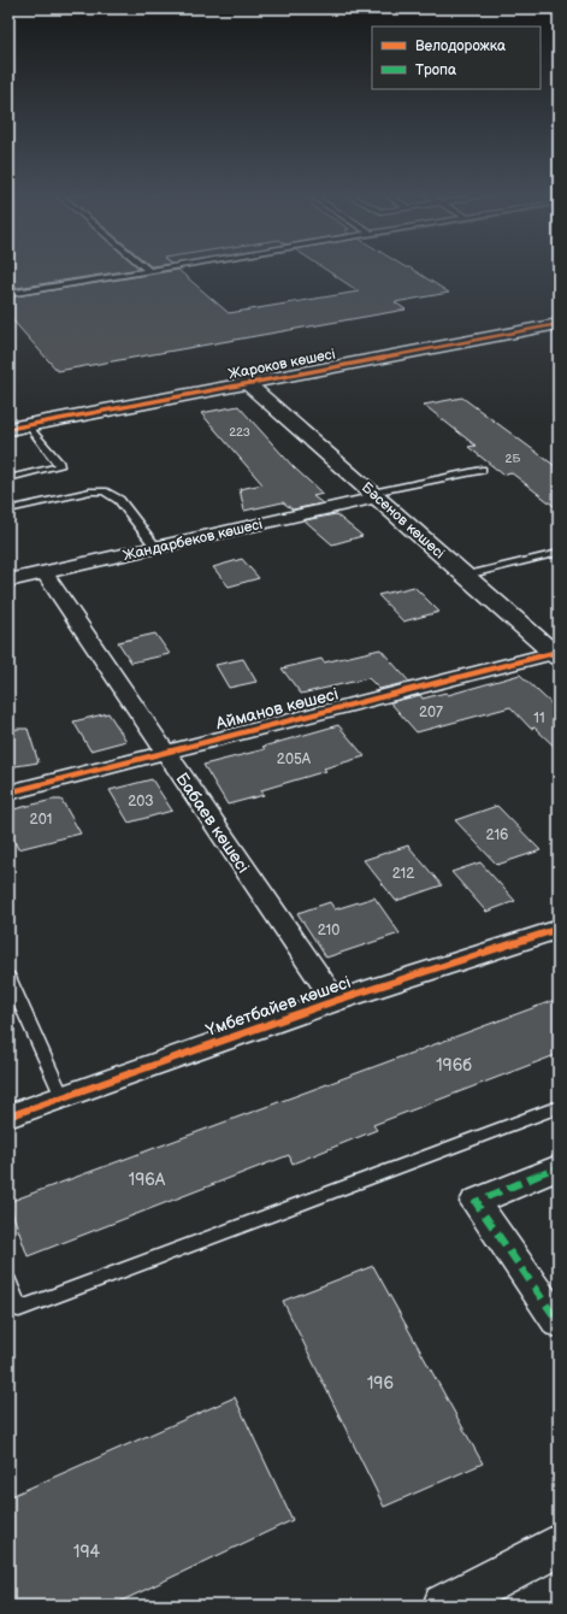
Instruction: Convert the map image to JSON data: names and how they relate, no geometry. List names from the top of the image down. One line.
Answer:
{"streets":{"main road":["Жароков көшесі","Бәсенов көшесі"],"street":["Жандарбеков көшесі","Айманов көшесі","Бабаев көшесі","Үмбетбайев көшесі"]},"crossings":[["Жароков көшесі","Бәсенов көшесі"],["Бәсенов көшесі","Жандарбеков көшесі"],["Бәсенов көшесі","Айманов көшесі"],["Жандарбеков көшесі","Бабаев көшесі"],["Айманов көшесі","Бабаев көшесі"],["Бабаев көшесі","Үмбетбайев көшесі"]],"house_numbers":["223","2Б","207","11","205А","203","201","216","212","210","196б","196А","196","194"],"legend":["Велодорожка","Тропа"]}
